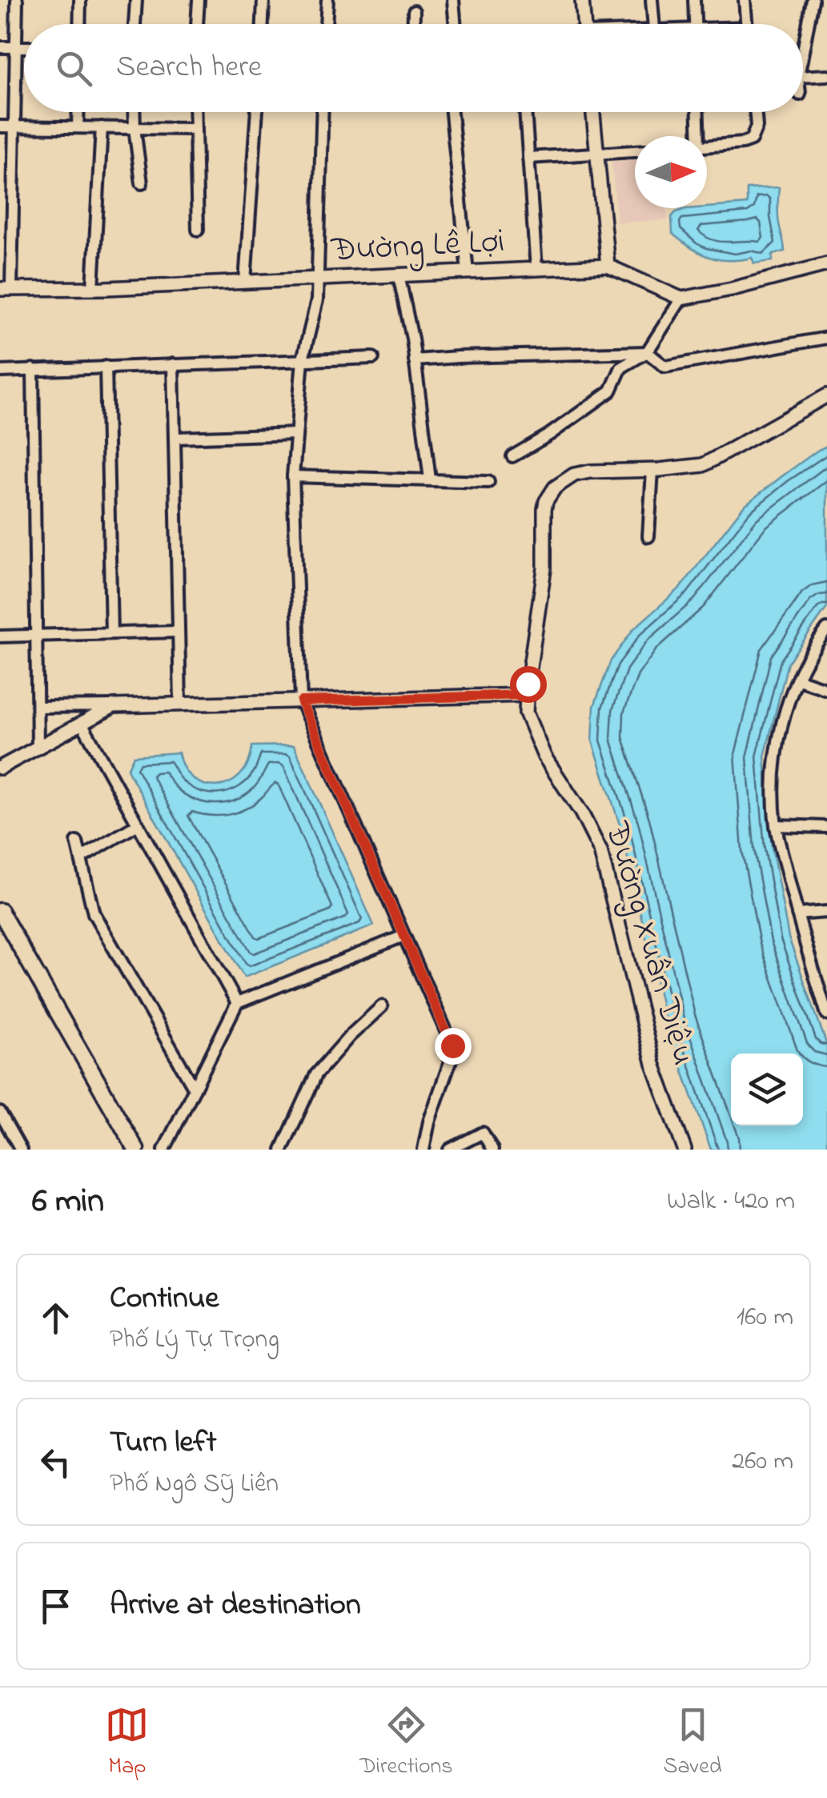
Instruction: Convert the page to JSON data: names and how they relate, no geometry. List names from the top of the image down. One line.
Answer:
{"streets":{"street":["Đường Lê Lợi","Đường Xuân Diệu"]},"north":"right","page":{"search":"Search here","heading":["6 min","Walk · 420 m"],"list":[["Continue","Phố Lý Tự Trọng","160 m"],["Turn left","Phố Ngô Sỹ Liên","260 m"],"Arrive at destination"],"nav":["Map","Directions","Saved"]}}
